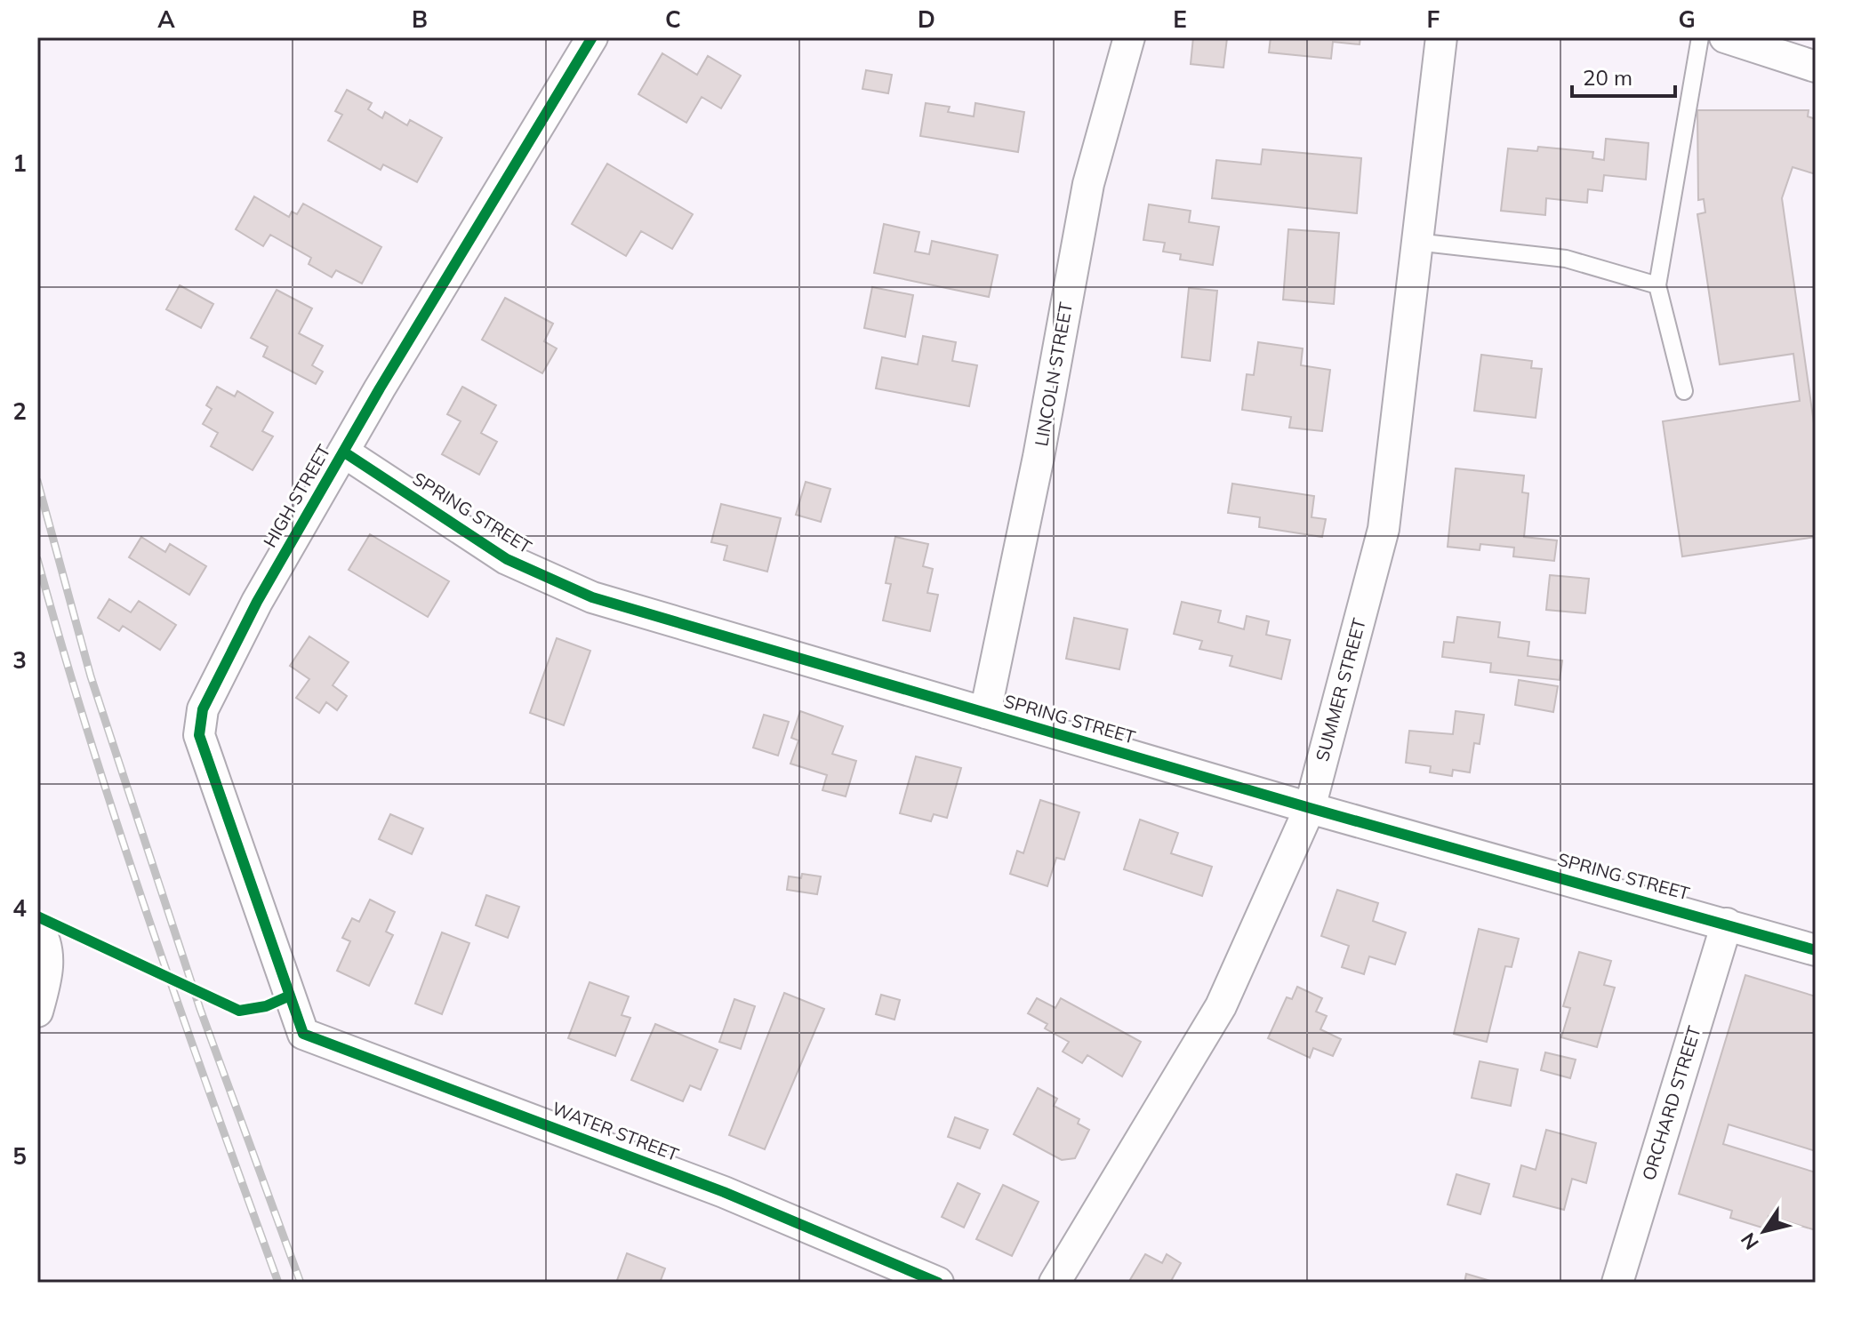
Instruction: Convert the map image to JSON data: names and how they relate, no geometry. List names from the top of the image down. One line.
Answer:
{"streets":{"street":["LINCOLN STREET","HIGH STREET","SPRING STREET","SUMMER STREET","ORCHARD STREET","WATER STREET"]},"crossings":[["LINCOLN STREET","SPRING STREET"],["HIGH STREET","SPRING STREET"],["HIGH STREET","WATER STREET"],["SPRING STREET","SUMMER STREET"],["SPRING STREET","ORCHARD STREET"]],"scale_bar":"20 m","north":"bottom left","grid":{"columns":["A","B","C","D","E","F","G"],"rows":["1","2","3","4","5"]}}
